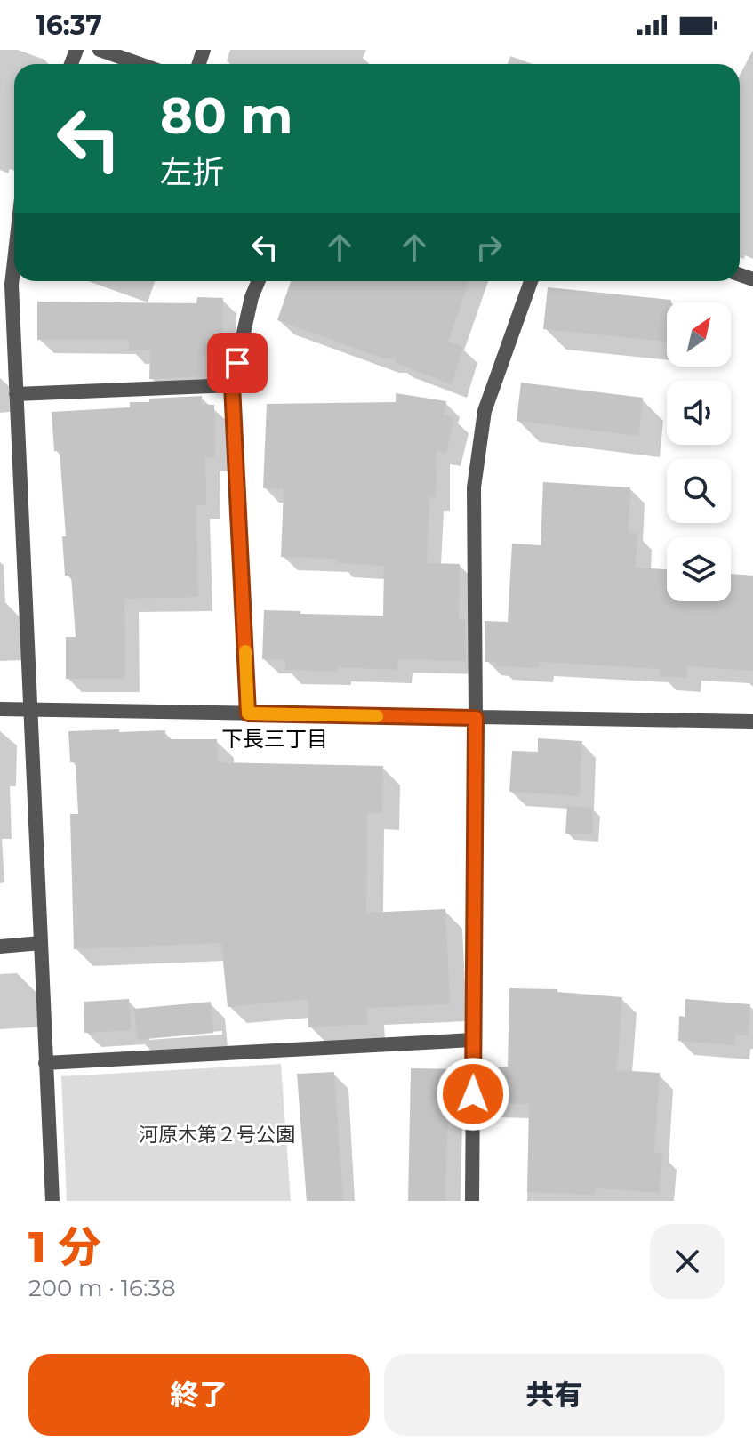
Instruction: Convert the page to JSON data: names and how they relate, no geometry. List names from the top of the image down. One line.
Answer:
{"districts":["下長三丁目"],"parks":["河原木第２号公園"],"north":"top right","page":{"status":"16:37","turn":["80 m","左折"],"heading":["1 分","200 m · 16:38"],"buttons":["終了","共有"]}}
